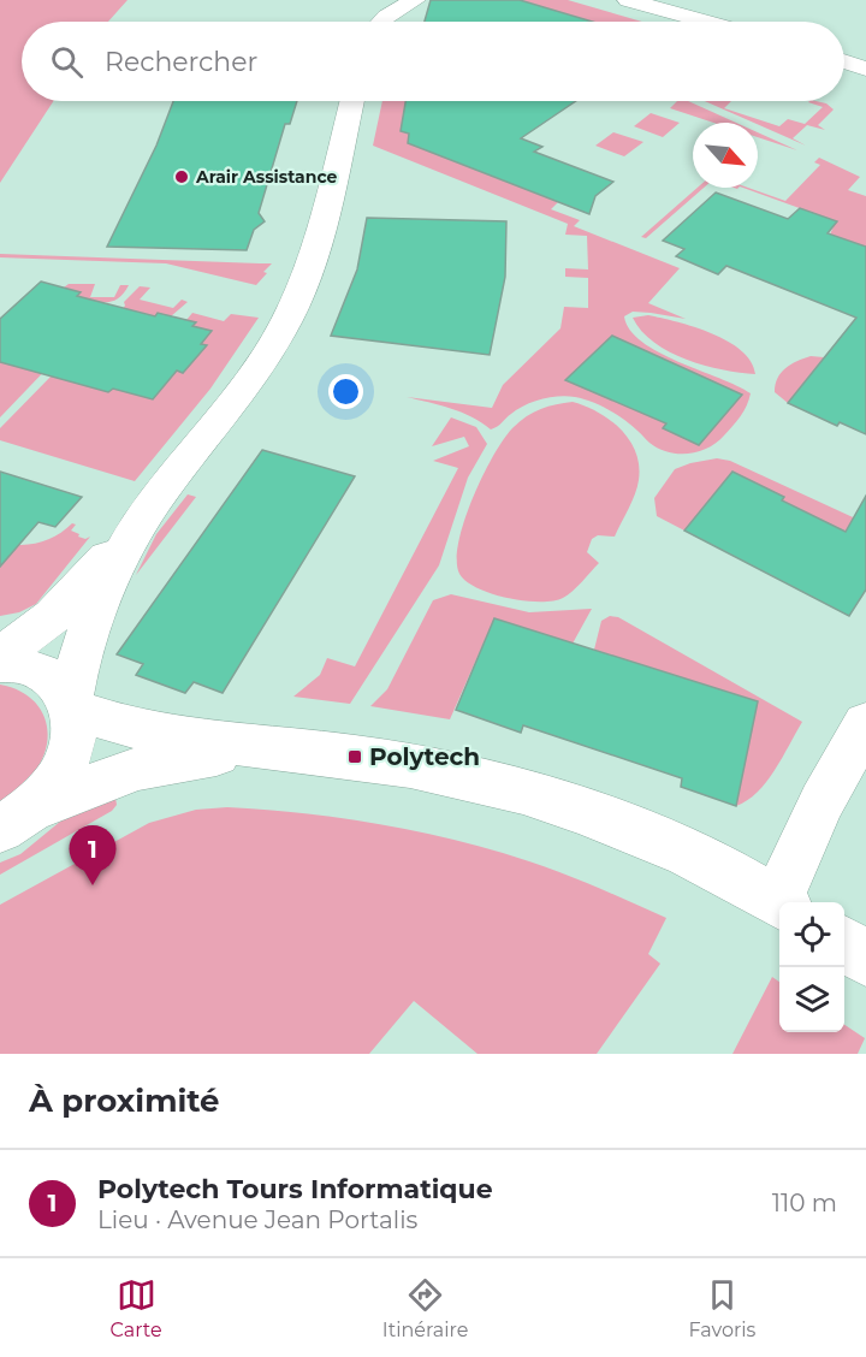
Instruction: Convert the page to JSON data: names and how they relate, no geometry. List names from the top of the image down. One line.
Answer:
{"places":{"other":["Arair Assistance"],"transit":["Polytech"]},"north":"bottom right","page":{"search":"Rechercher","pins":"1","heading":"À proximité","list":[{"mark":"1","name":"Polytech Tours Informatique","note":"Lieu · Avenue Jean Portalis","value":"110 m"}],"nav":["Carte","Itinéraire","Favoris"]}}
